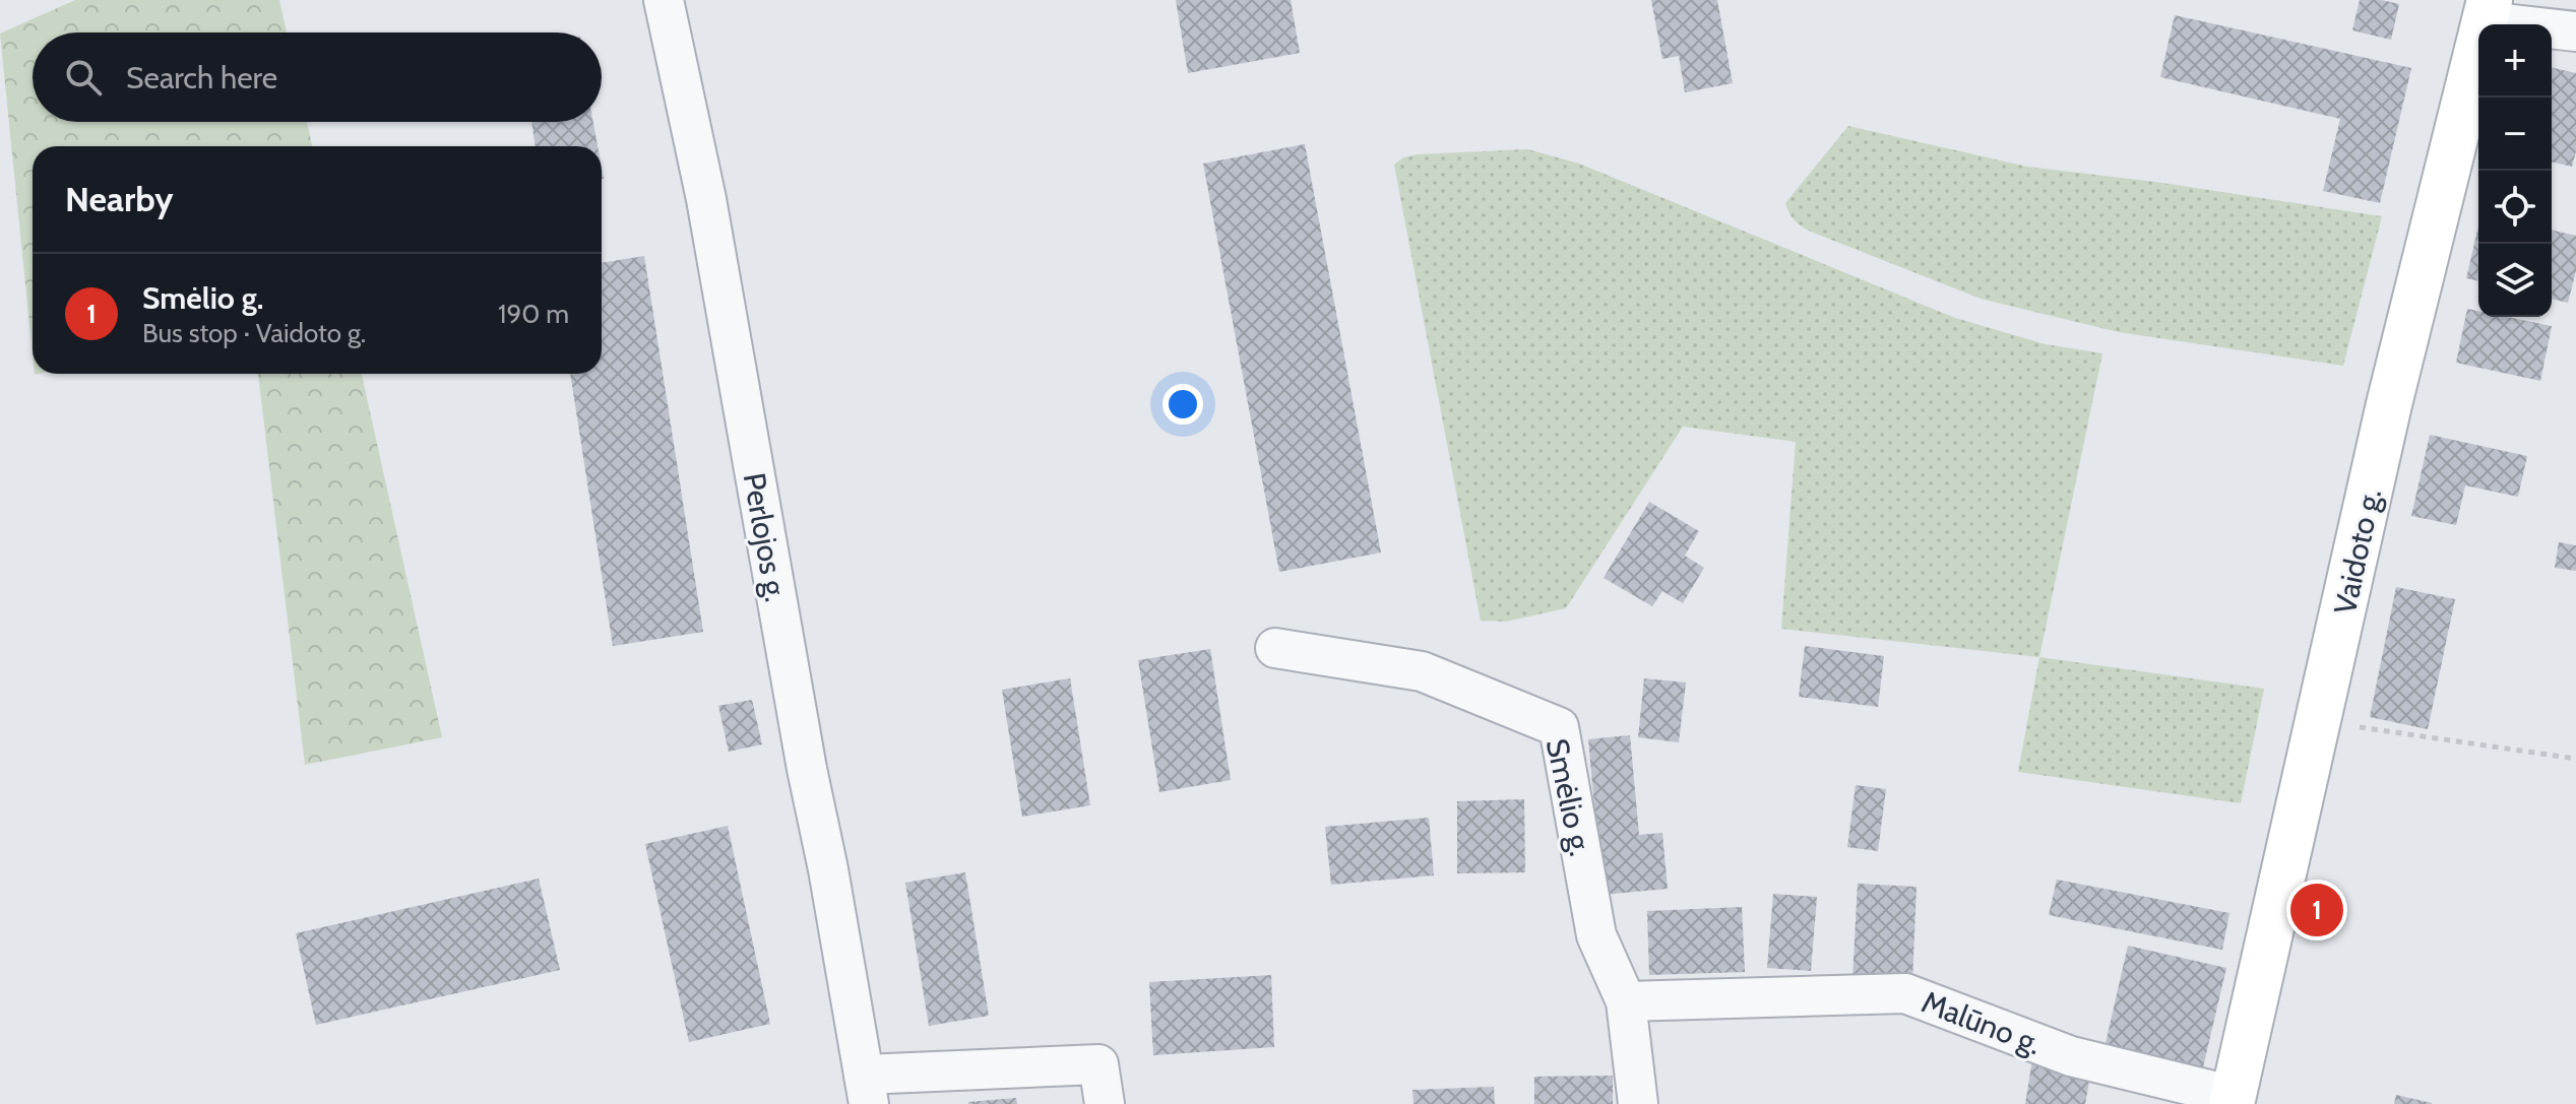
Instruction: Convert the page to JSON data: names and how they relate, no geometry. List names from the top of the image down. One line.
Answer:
{"streets":{"main road":["Vaidoto g."],"street":["Perlojos g.","Smėlio g.","Malūno g."]},"crossings":[["Vaidoto g.","Malūno g."],["Smėlio g.","Malūno g."]],"page":{"map_buttons":["+","−"],"search":"Search here","heading":"Nearby","list":[{"mark":"1","name":"Smėlio g.","note":"Bus stop · Vaidoto g.","value":"190 m"}],"pins":"1"}}
